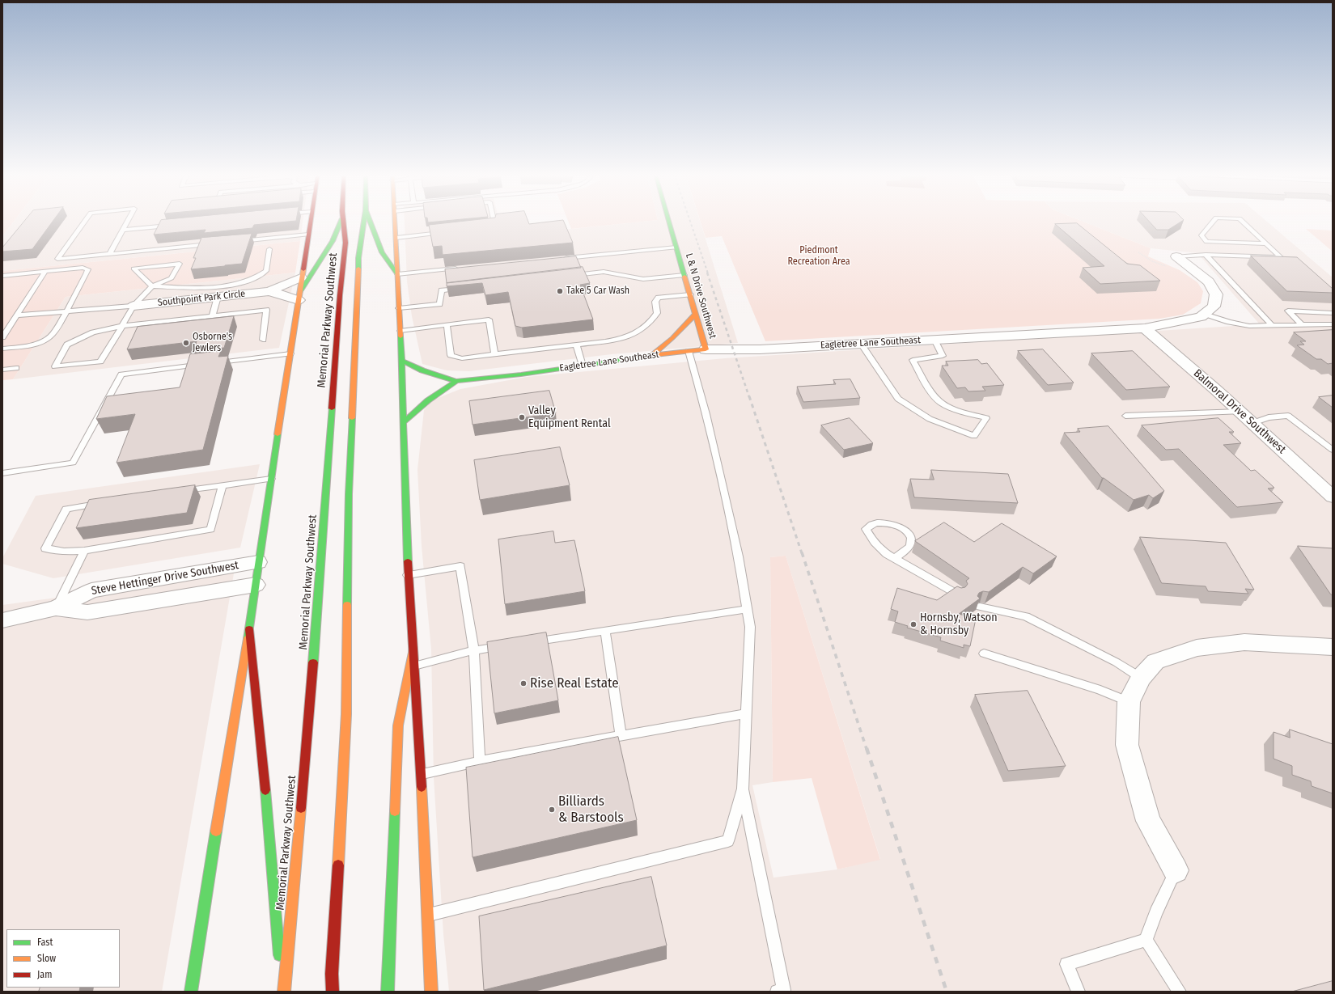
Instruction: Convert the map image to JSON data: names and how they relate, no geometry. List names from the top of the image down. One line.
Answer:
{"streets":{"main road":["L & N Drive Southwest","Memorial Parkway Southwest","Eagletree Lane Southeast"],"street":["Southpoint Park Circle","Balmoral Drive Southwest","Steve Hettinger Drive Southwest"]},"crossings":[["L & N Drive Southwest","Eagletree Lane Southeast"],["Eagletree Lane Southeast","Balmoral Drive Southwest"]],"parks":["Piedmont Recreation Area"],"places":["Take 5 Car Wash","Osborne's Jewlers","Valley Equipment Rental","Hornsby, Watson & Hornsby","Rise Real Estate","Billiards & Barstools"],"legend":["Fast","Slow","Jam"]}
